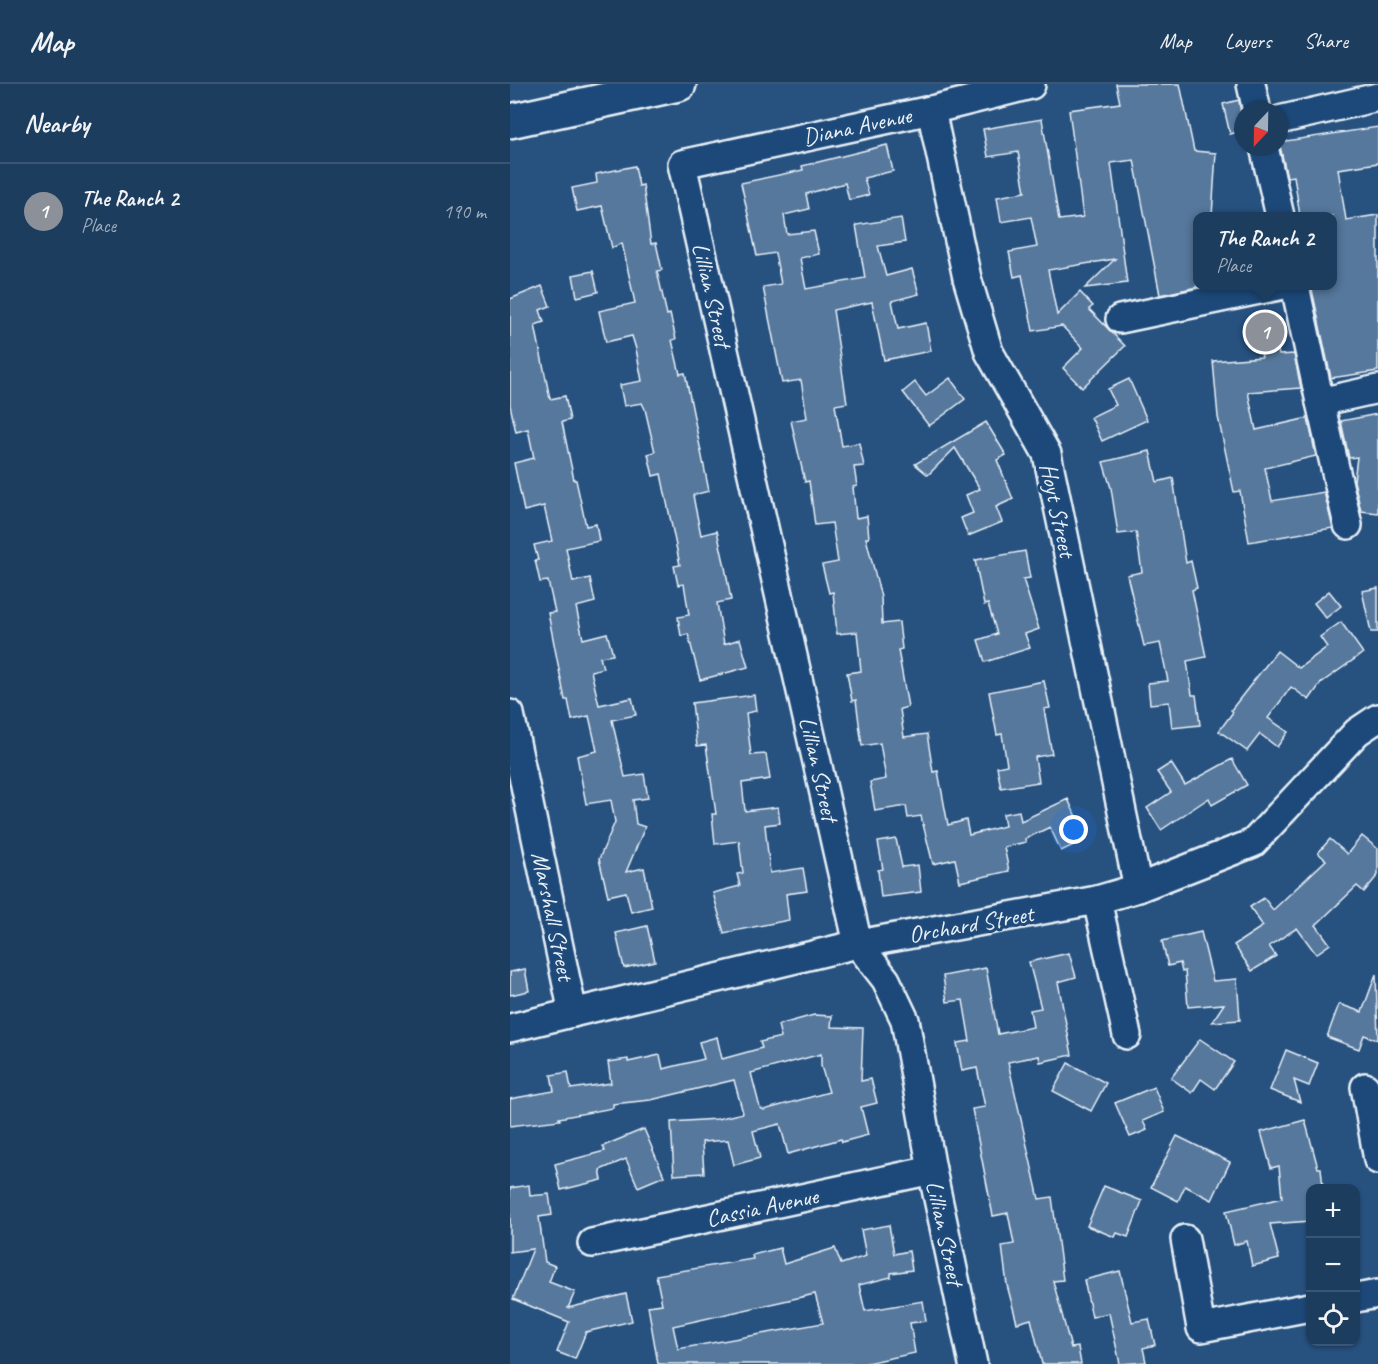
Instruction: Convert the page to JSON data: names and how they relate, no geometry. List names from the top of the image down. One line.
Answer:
{"streets":{"street":["Diana Avenue","Lillian Street","Hoyt Street","Marshall Street","Orchard Street","Cassia Avenue"]},"crossings":[["Diana Avenue","Lillian Street"],["Diana Avenue","Hoyt Street"],["Lillian Street","Orchard Street"],["Lillian Street","Cassia Avenue"],["Hoyt Street","Orchard Street"],["Marshall Street","Orchard Street"]],"north":"bottom","page":{"header":"Map","nav":["Map","Layers","Share"],"heading":"Nearby","list":[{"mark":"1","name":"The Ranch 2","note":"Place","value":"190 m"}],"popup":["The Ranch 2","Place"],"pins":"1","map_buttons":["+","−"]}}
